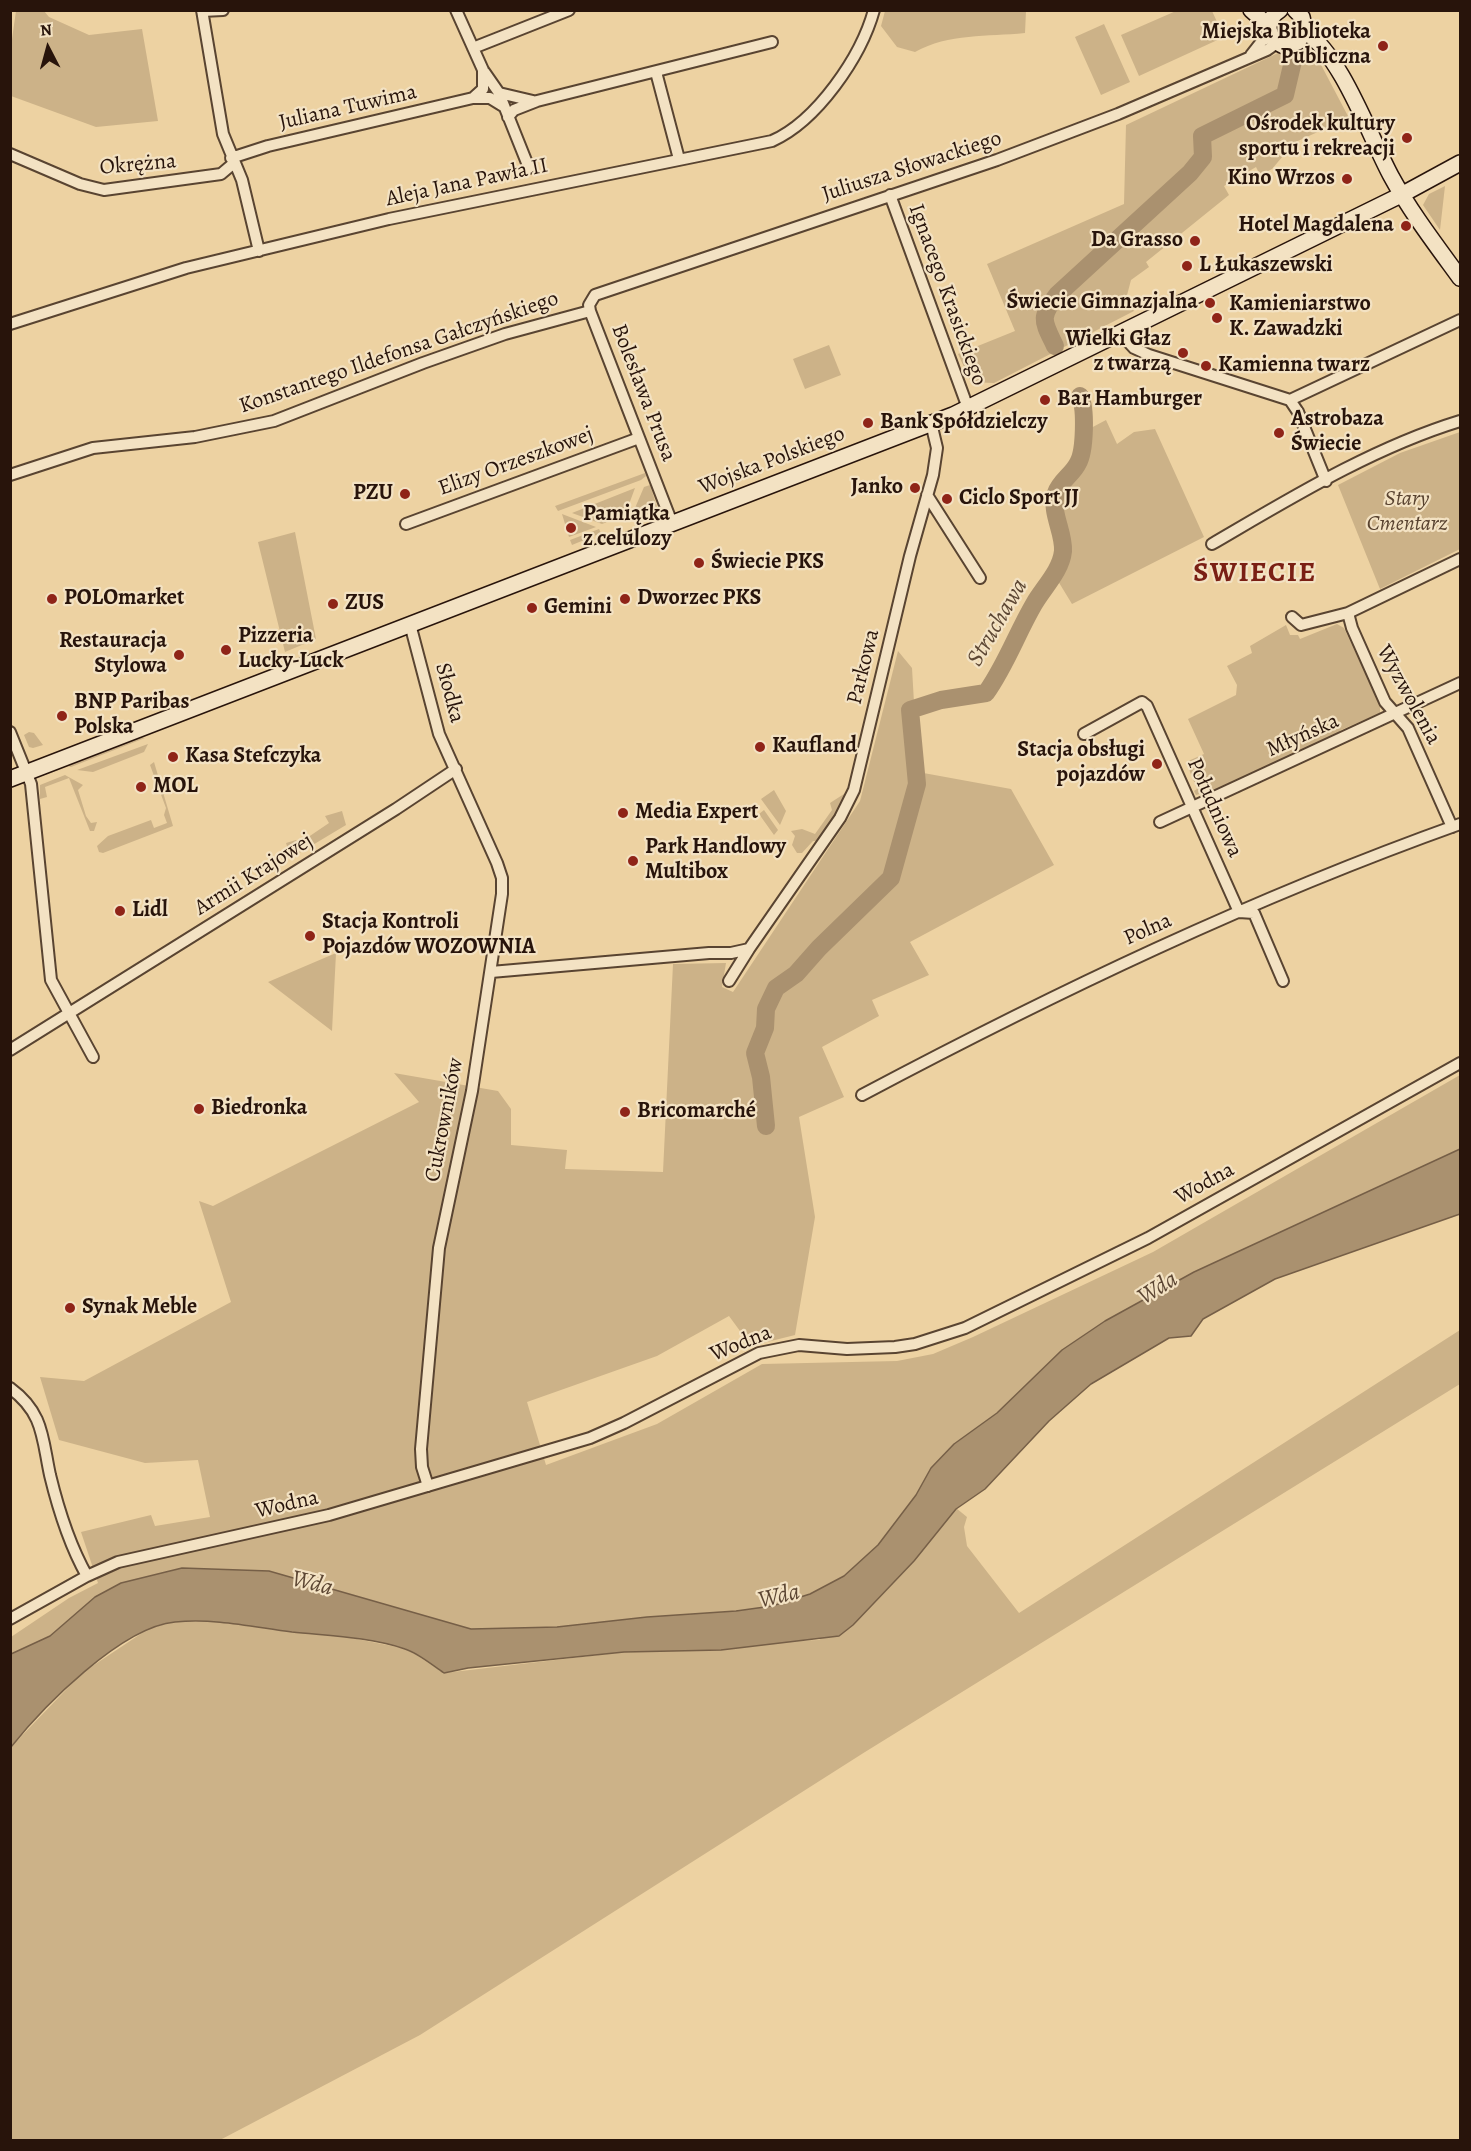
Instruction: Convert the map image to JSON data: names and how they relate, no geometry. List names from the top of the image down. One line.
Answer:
{"streets":{"street":["Juliana Tuwima","Okrężna","Juliusza Słowackiego","Aleja Jana Pawła II","Ignacego Krasickiego","Konstantego Ildefonsa Gałczyńskiego","Bolesława Prusa","Wojska Polskiego","Elizy Orzeszkowej","Parkowa","Słodka","Wyzwolenia","Młyńska","Południowa","Armii Krajowej","Polna","Cukrowników","Wodna"]},"crossings":[["Juliana Tuwima","Okrężna"],["Juliusza Słowackiego","Ignacego Krasickiego"],["Juliusza Słowackiego","Konstantego Ildefonsa Gałczyńskiego"],["Juliusza Słowackiego","Bolesława Prusa"],["Ignacego Krasickiego","Wojska Polskiego"],["Konstantego Ildefonsa Gałczyńskiego","Bolesława Prusa"],["Bolesława Prusa","Wojska Polskiego"],["Bolesława Prusa","Elizy Orzeszkowej"],["Wojska Polskiego","Parkowa"],["Wojska Polskiego","Słodka"],["Słodka","Armii Krajowej"],["Słodka","Cukrowników"],["Wyzwolenia","Młyńska"],["Wyzwolenia","Polna"],["Młyńska","Południowa"],["Południowa","Polna"],["Armii Krajowej","Cukrowników"],["Cukrowników","Wodna"]],"districts":["ŚWIECIE"],"water":["Struchawa","Wda"],"parks":["Stary Cmentarz"],"places":["Miejska Biblioteka Publiczna","Ośrodek kultury sportu i rekreacji","Kino Wrzos","Hotel Magdalena","Da Grasso","L Łukaszewski","Świecie Gimnazjalna","Kamieniarstwo K. Zawadzki","Wielki Głaz z twarzą","Kamienna twarz","Bar Hamburger","Bank Spółdzielczy","Astrobaza Świecie","Janko","PZU","Ciclo Sport JJ","Pamiątka z celulozy","Świecie PKS","POLOmarket","Dworzec PKS","ZUS","Gemini","Pizzeria Lucky-Luck","Restauracja Stylowa","BNP Paribas Polska","Kaufland","Kasa Stefczyka","Stacja obsługi pojazdów","MOL","Media Expert","Park Handlowy Multibox","Lidl","Stacja Kontroli Pojazdów WOZOWNIA","Biedronka","Bricomarché","Synak Meble"],"north":"top"}
